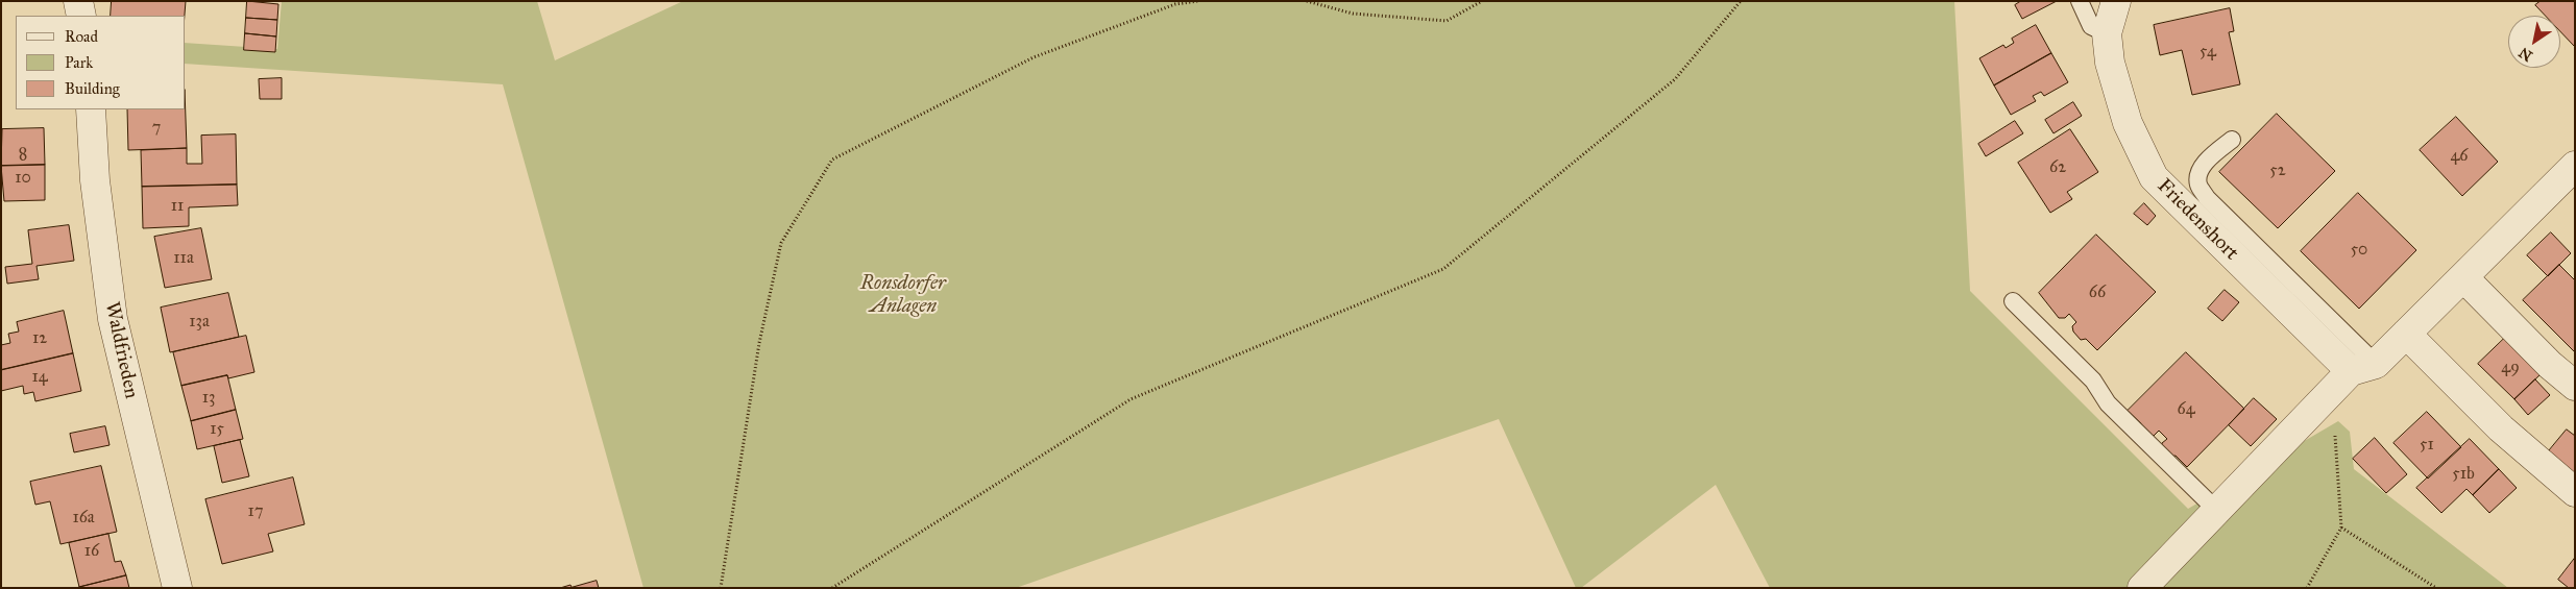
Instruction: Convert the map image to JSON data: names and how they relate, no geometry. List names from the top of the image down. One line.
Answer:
{"streets":{"street":["Friedenshort","Waldfrieden"]},"parks":["Ronsdorfer Anlagen"],"house_numbers":["54","7","8","46","62","52","10","11","50","11a","66","13a","12","49","14","13","64","15","51","51b","17","16a","16"],"legend":["Road","Park","Building"],"north":"bottom left"}
